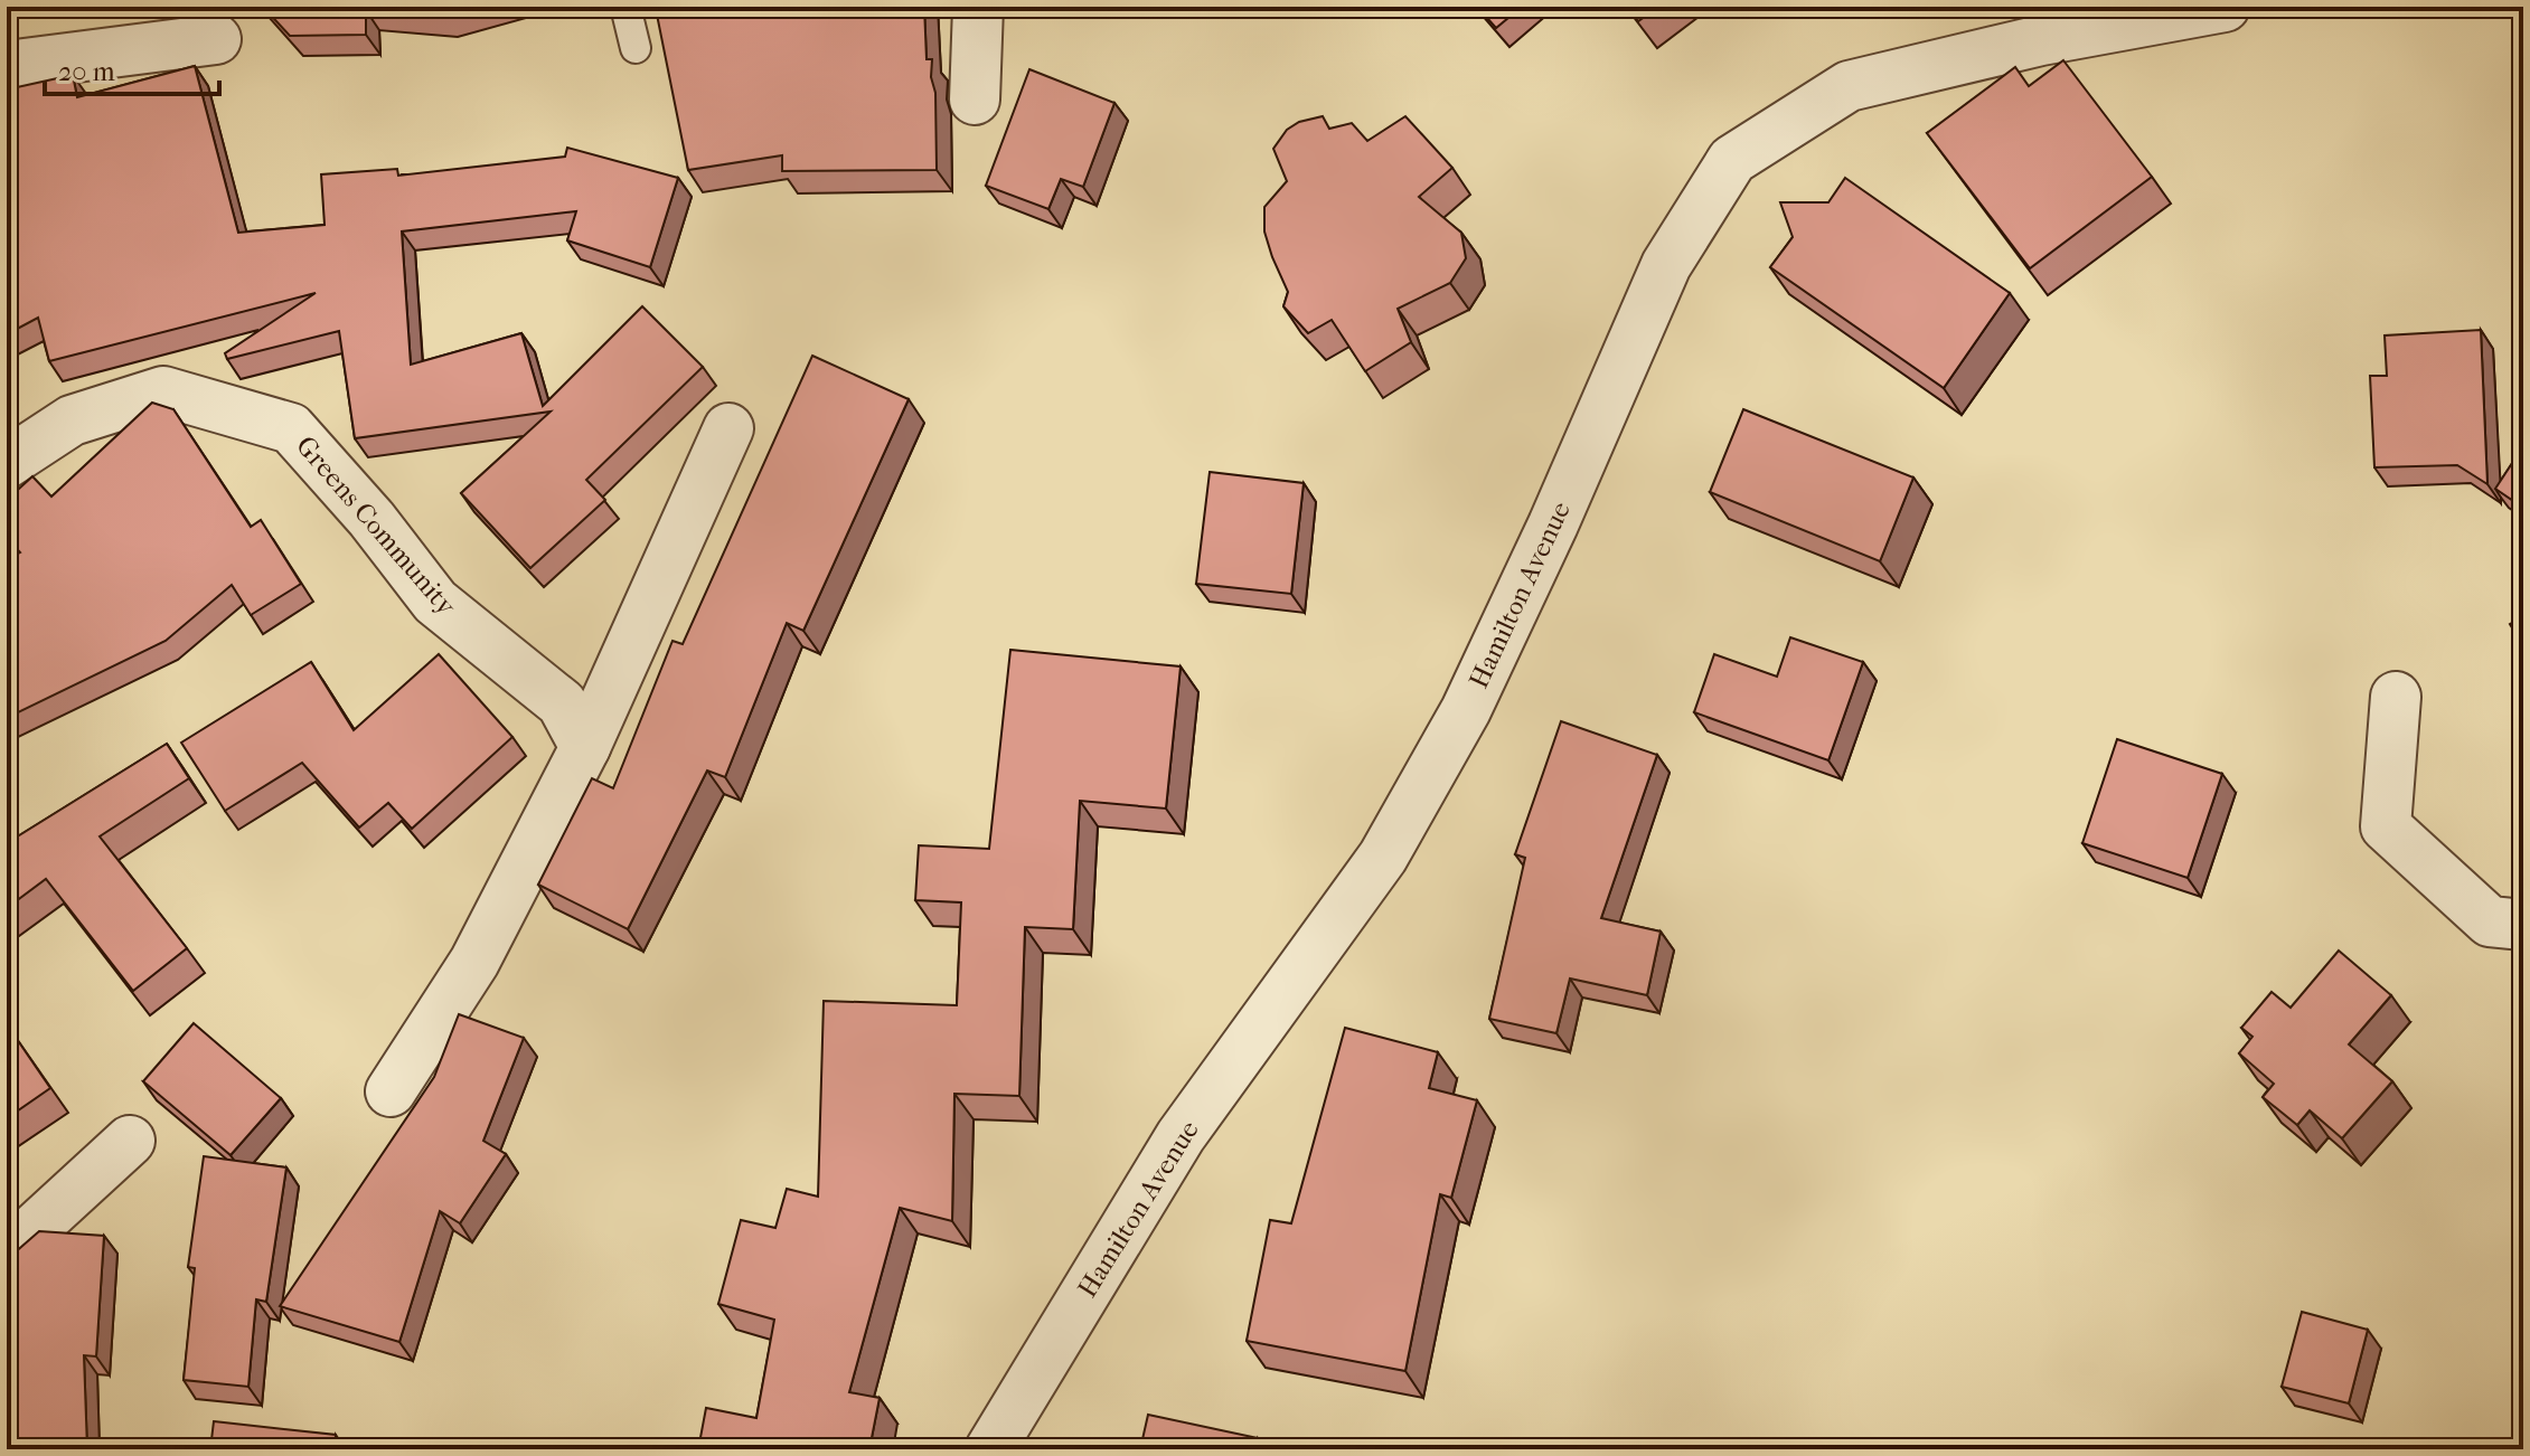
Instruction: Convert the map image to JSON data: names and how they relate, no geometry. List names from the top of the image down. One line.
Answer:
{"streets":{"street":["Greens Community","Hamilton Avenue"]},"scale_bar":"20 m"}
